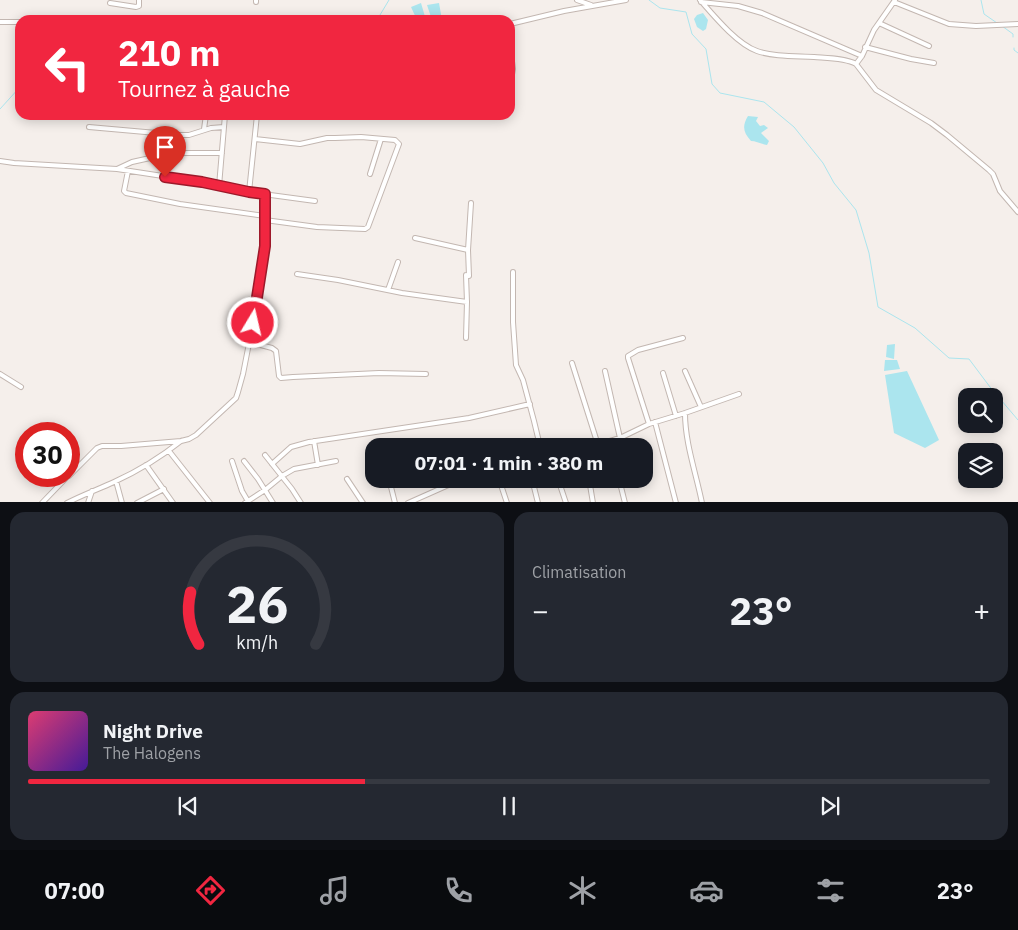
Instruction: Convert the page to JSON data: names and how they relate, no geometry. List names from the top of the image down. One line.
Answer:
{"page":{"turn":["210 m","Tournez à gauche"],"limit":"30","trip":"07:01 · 1 min · 380 m","tile":"Climatisation","heat":["−","23°","+"],"song":["Night Drive","The Halogens"],"tabs":["07:00","23°"],"gauge":["26","km/h"]}}
